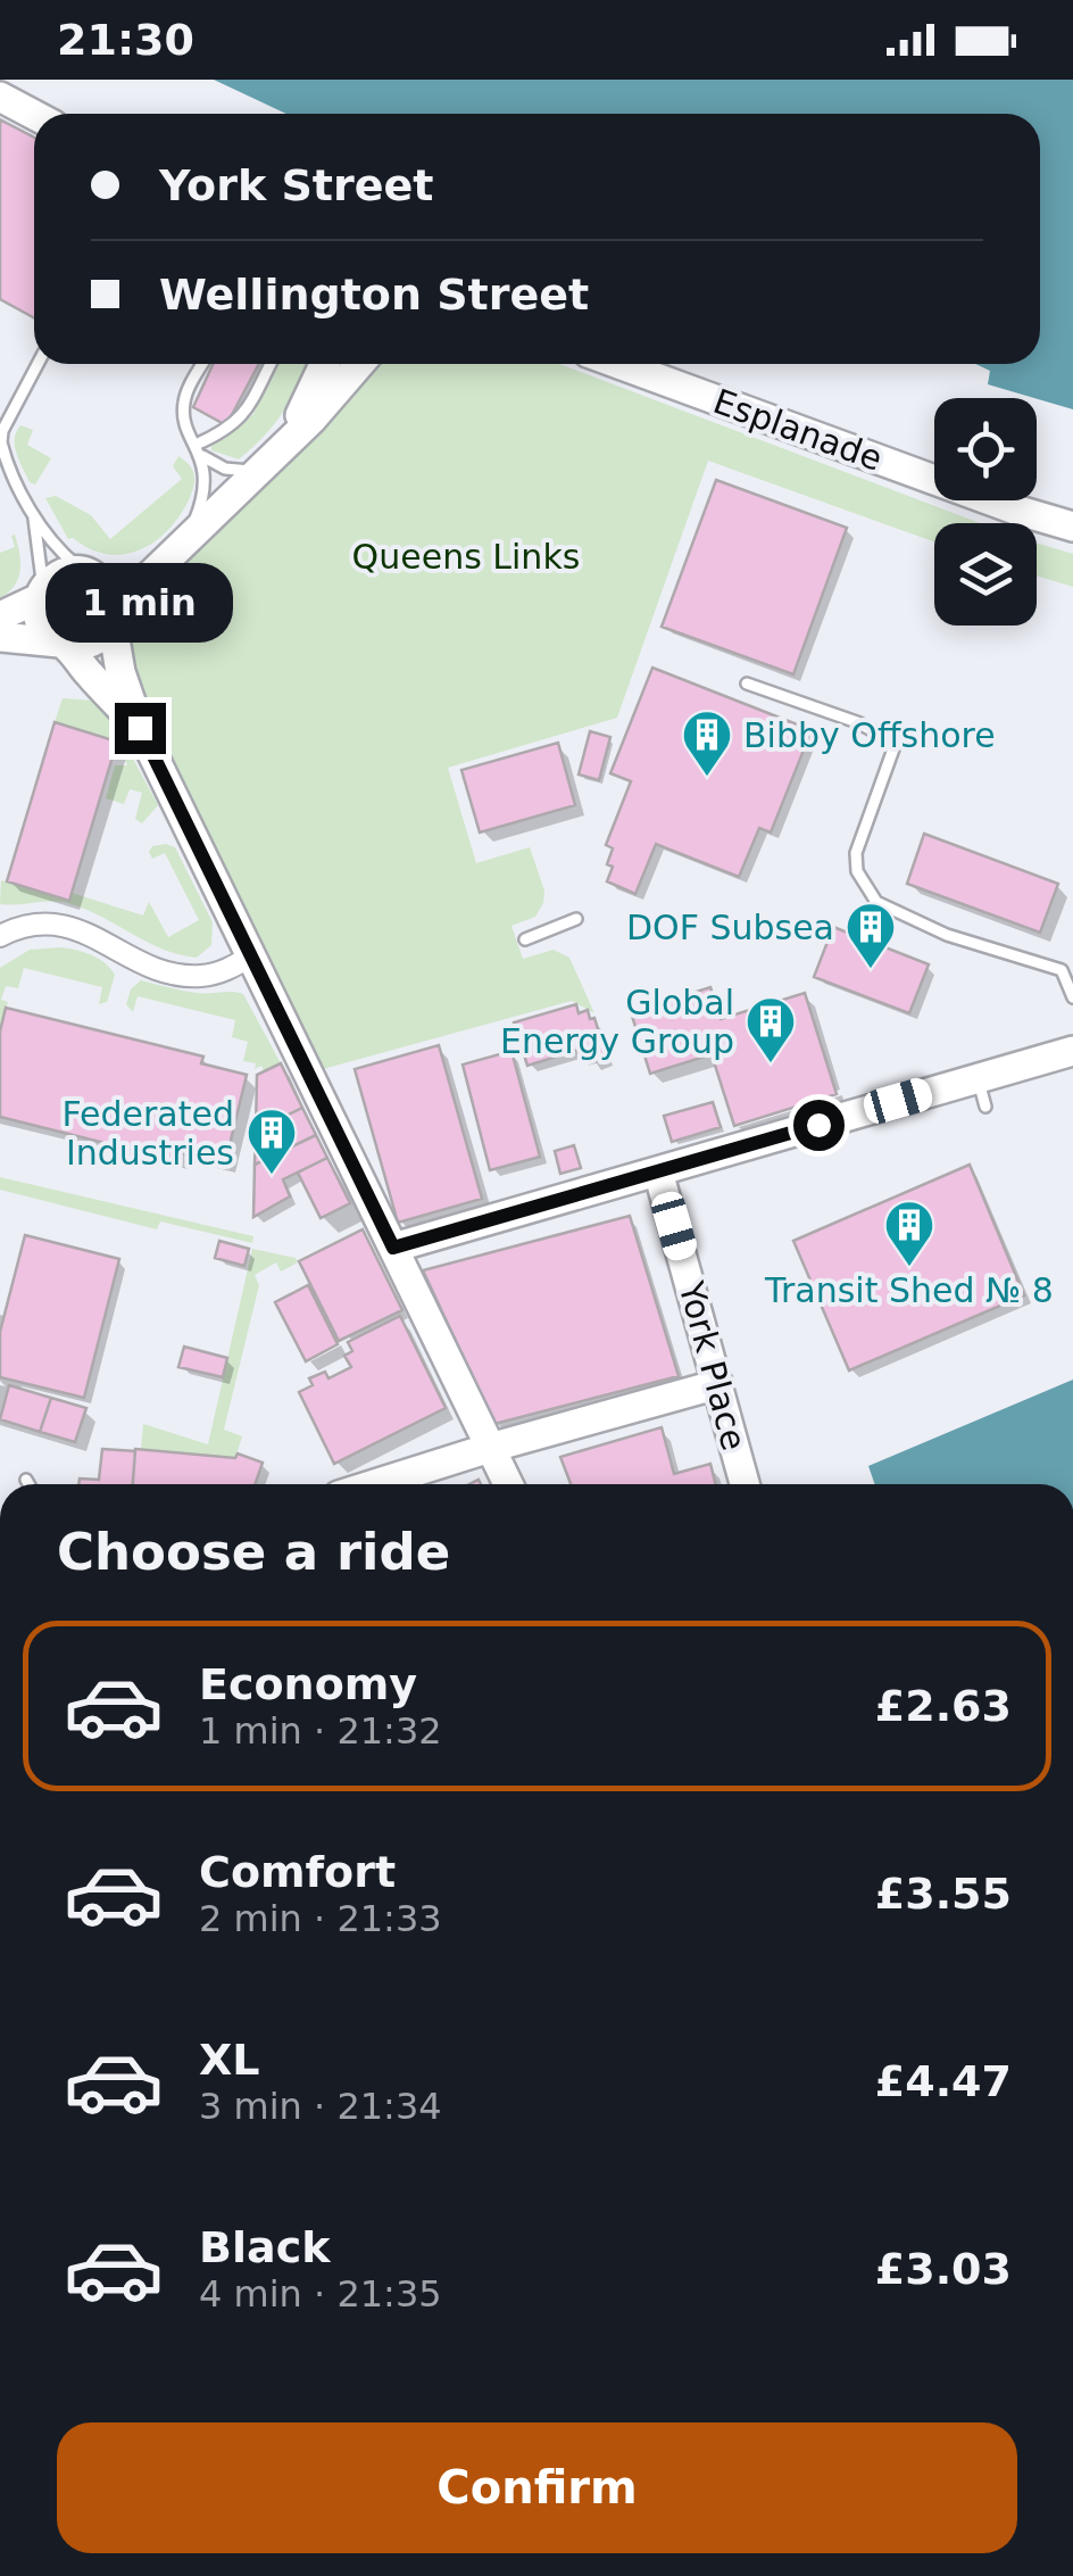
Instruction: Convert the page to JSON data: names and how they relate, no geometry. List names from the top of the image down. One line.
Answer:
{"streets":{"street":["Esplanade","York Place"]},"parks":["Queens Links"],"places":{"building":["Bibby Offshore","DOF Subsea","Global Energy Group","Federated Industries","Transit Shed № 8"]},"page":{"status":"21:30","banner":["York Street","Wellington Street"],"bubble":"1 min","heading":"Choose a ride","list":[{"name":"Economy","note":"1 min · 21:32","value":"£2.63"},{"name":"Comfort","note":"2 min · 21:33","value":"£3.55"},{"name":"XL","note":"3 min · 21:34","value":"£4.47"},{"name":"Black","note":"4 min · 21:35","value":"£3.03"}],"buttons":"Confirm"}}
